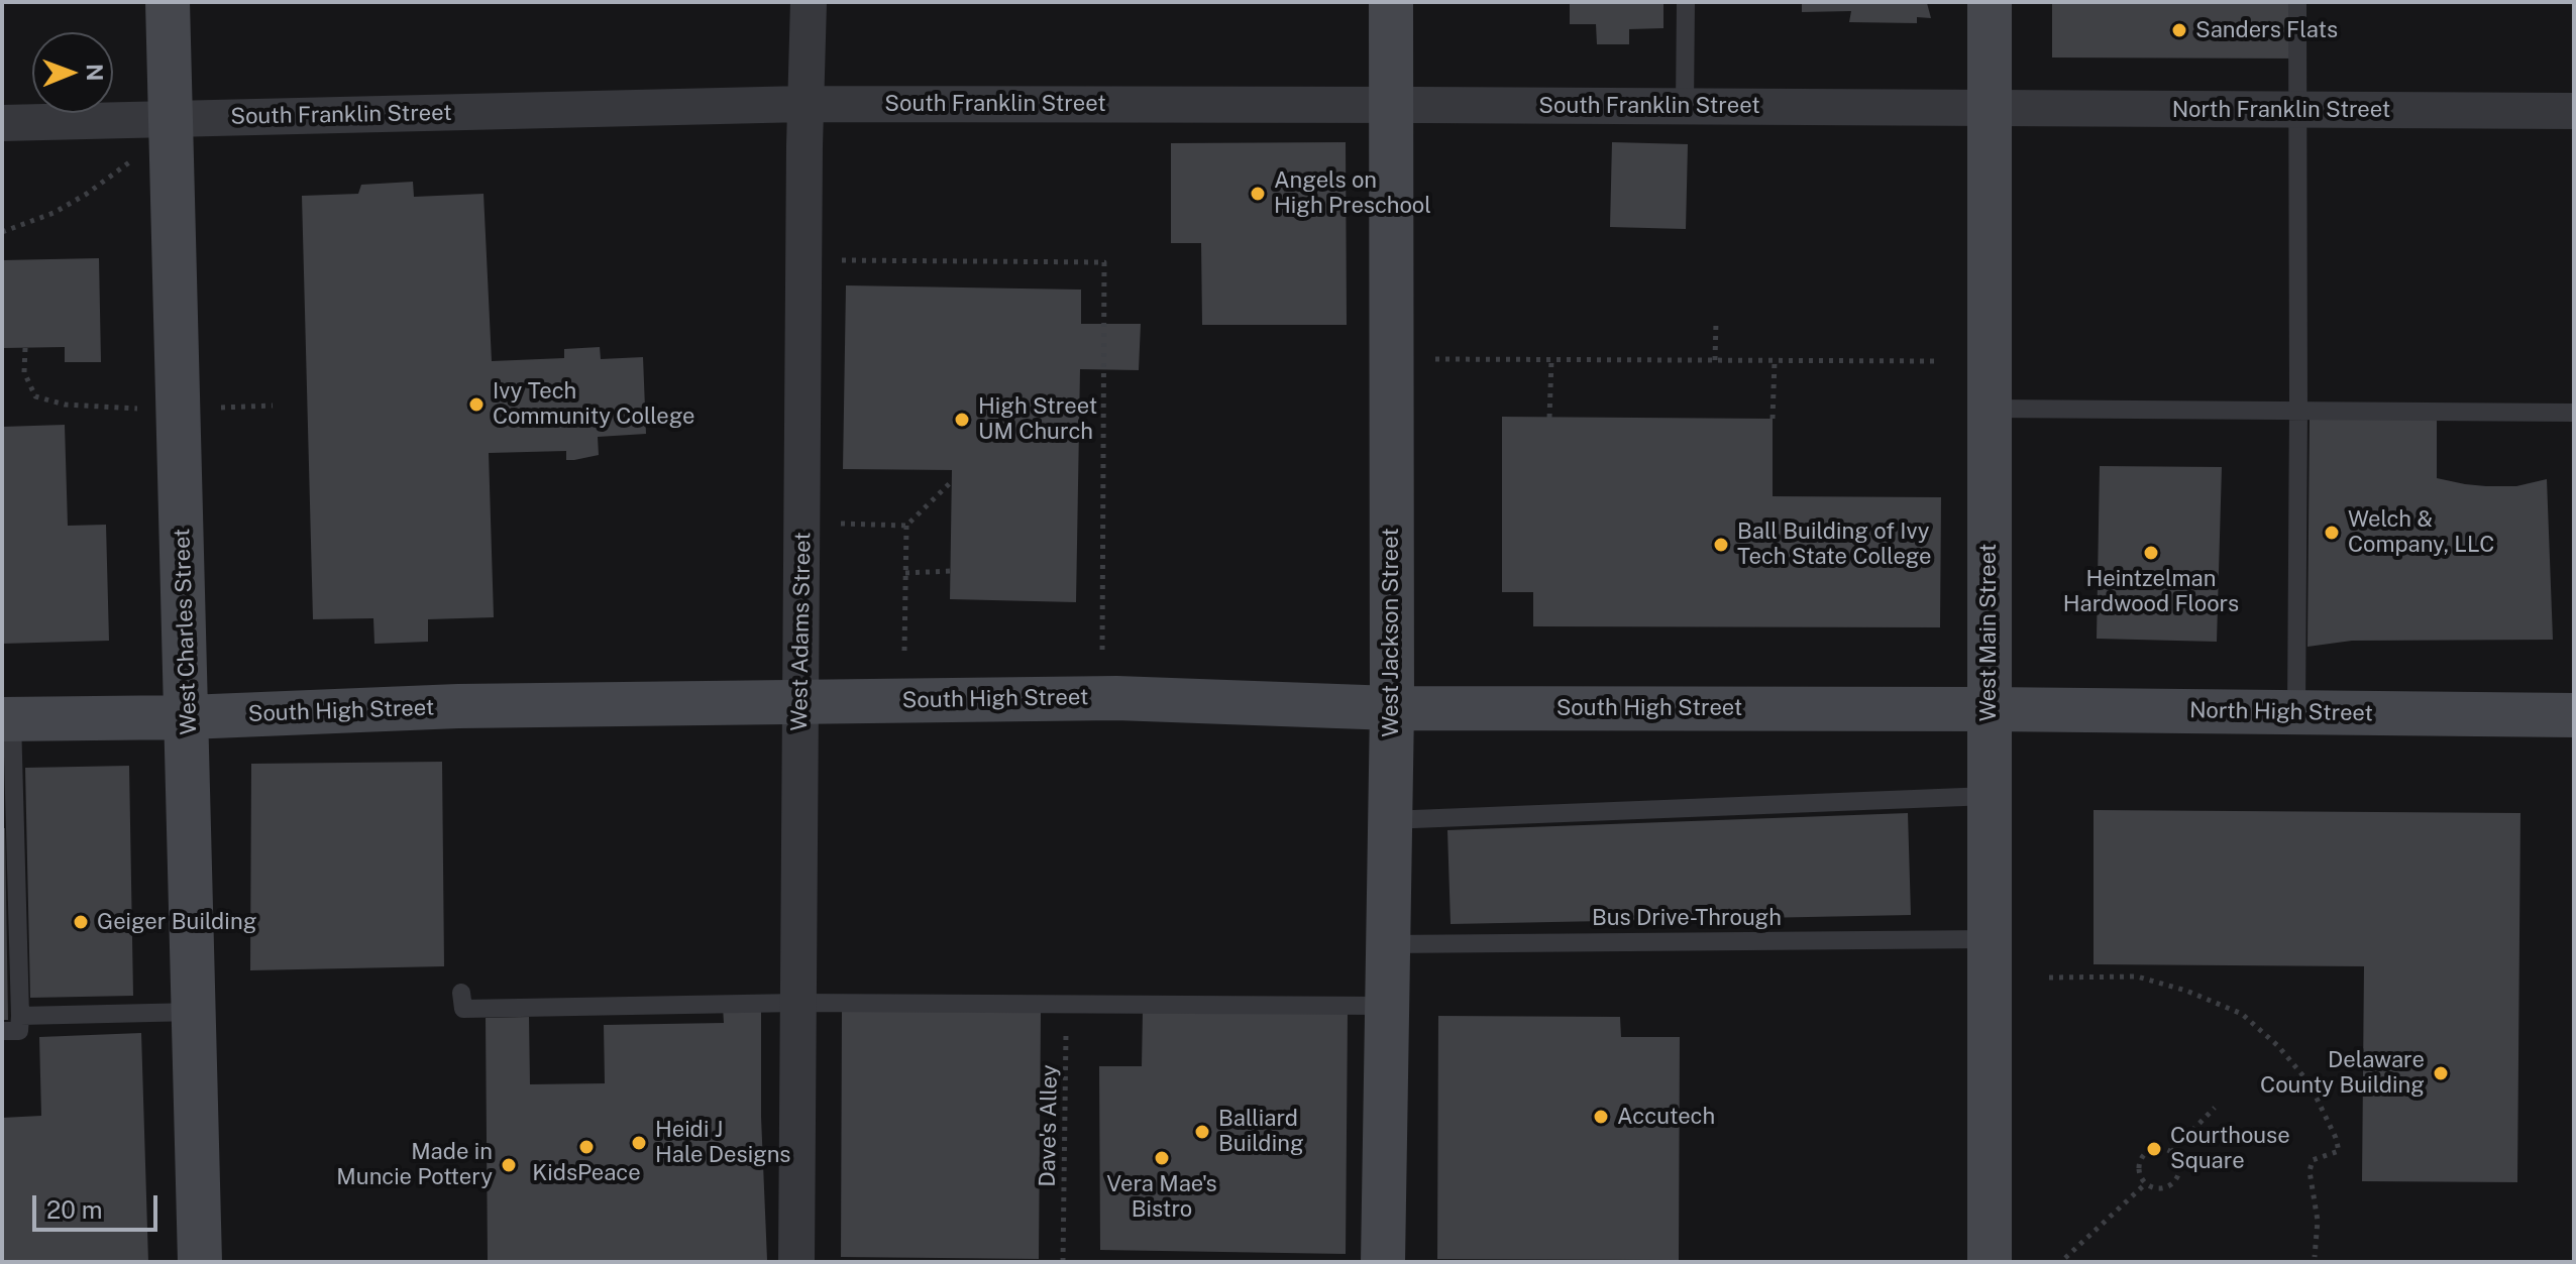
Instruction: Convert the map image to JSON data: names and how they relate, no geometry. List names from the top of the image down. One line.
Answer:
{"streets":{"main road":["West Charles Street","West Jackson Street","West Main Street","South High Street","North High Street"],"street":["South Franklin Street","North Franklin Street","West Adams Street"],"lane":["Bus Drive-Through"],"path":["Dave's Alley"]},"crossings":[["South Franklin Street","North Franklin Street"],["South Franklin Street","West Charles Street"],["South Franklin Street","West Adams Street"],["South Franklin Street","West Jackson Street"],["South Franklin Street","West Main Street"],["North Franklin Street","West Main Street"],["West Charles Street","South High Street"],["West Adams Street","South High Street"],["West Jackson Street","South High Street"],["West Jackson Street","Bus Drive-Through"],["West Main Street","South High Street"],["West Main Street","North High Street"],["West Main Street","Bus Drive-Through"],["South High Street","North High Street"]],"places":["Sanders Flats","Angels on High Preschool","Ivy Tech Community College","High Street UM Church","Welch & Company, LLC","Ball Building of Ivy Tech State College","Heintzelman Hardwood Floors","Geiger Building","Delaware County Building","Accutech","Balliard Building","Heidi J Hale Designs","KidsPeace","Courthouse Square","Vera Mae's Bistro","Made in Muncie Pottery"],"scale_bar":"20 m","north":"right"}
